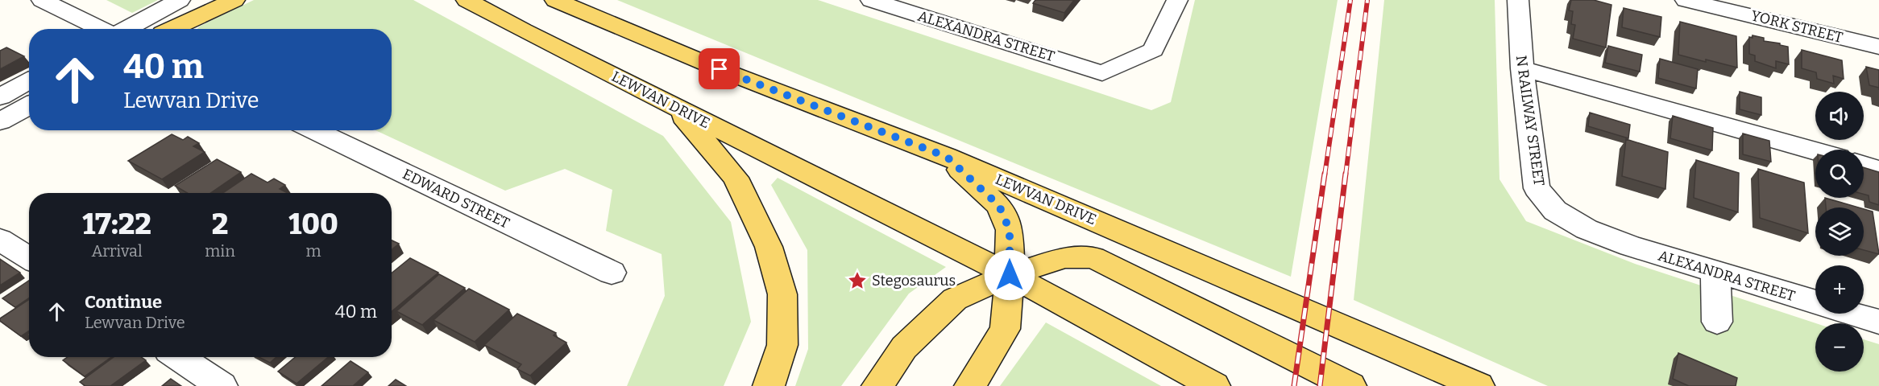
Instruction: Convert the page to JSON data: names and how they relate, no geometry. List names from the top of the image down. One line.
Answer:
{"streets":{"main road":["LEWVAN DRIVE"],"street":["YORK STREET","ALEXANDRA STREET","N RAILWAY STREET","EDWARD STREET"]},"crossings":[["ALEXANDRA STREET","N RAILWAY STREET"]],"places":{"place":["Stegosaurus"]},"page":{"turn":["40 m","Lewvan Drive"],"map_buttons":["+","−"],"eta":["17:22","Arrival","2","min","100","m"],"list":[{"name":"Continue","note":"Lewvan Drive","value":"40 m"}]}}
